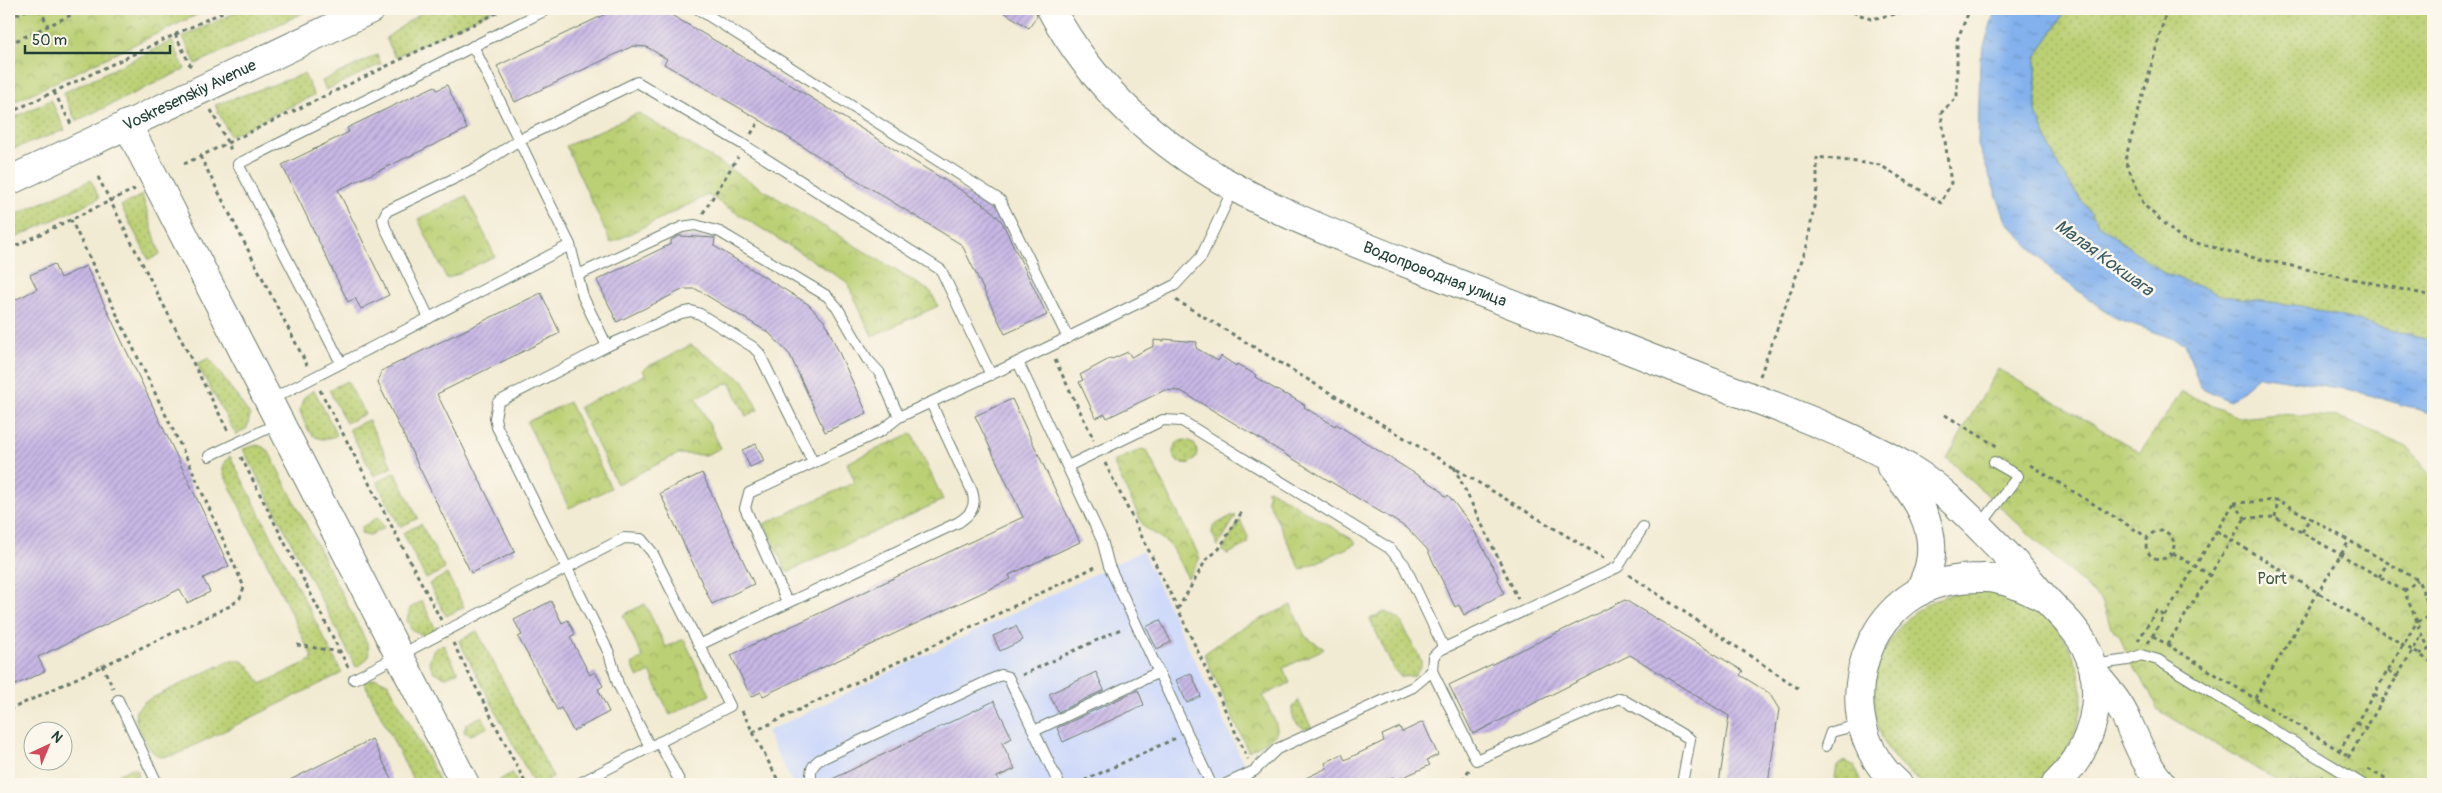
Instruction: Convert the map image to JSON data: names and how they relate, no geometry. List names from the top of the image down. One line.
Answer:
{"streets":{"main road":["Voskresenskiy Avenue","Водопроводная улица"]},"water":["Малая Кокшага"],"parks":["Port"],"scale_bar":"50 m","north":"top right"}
